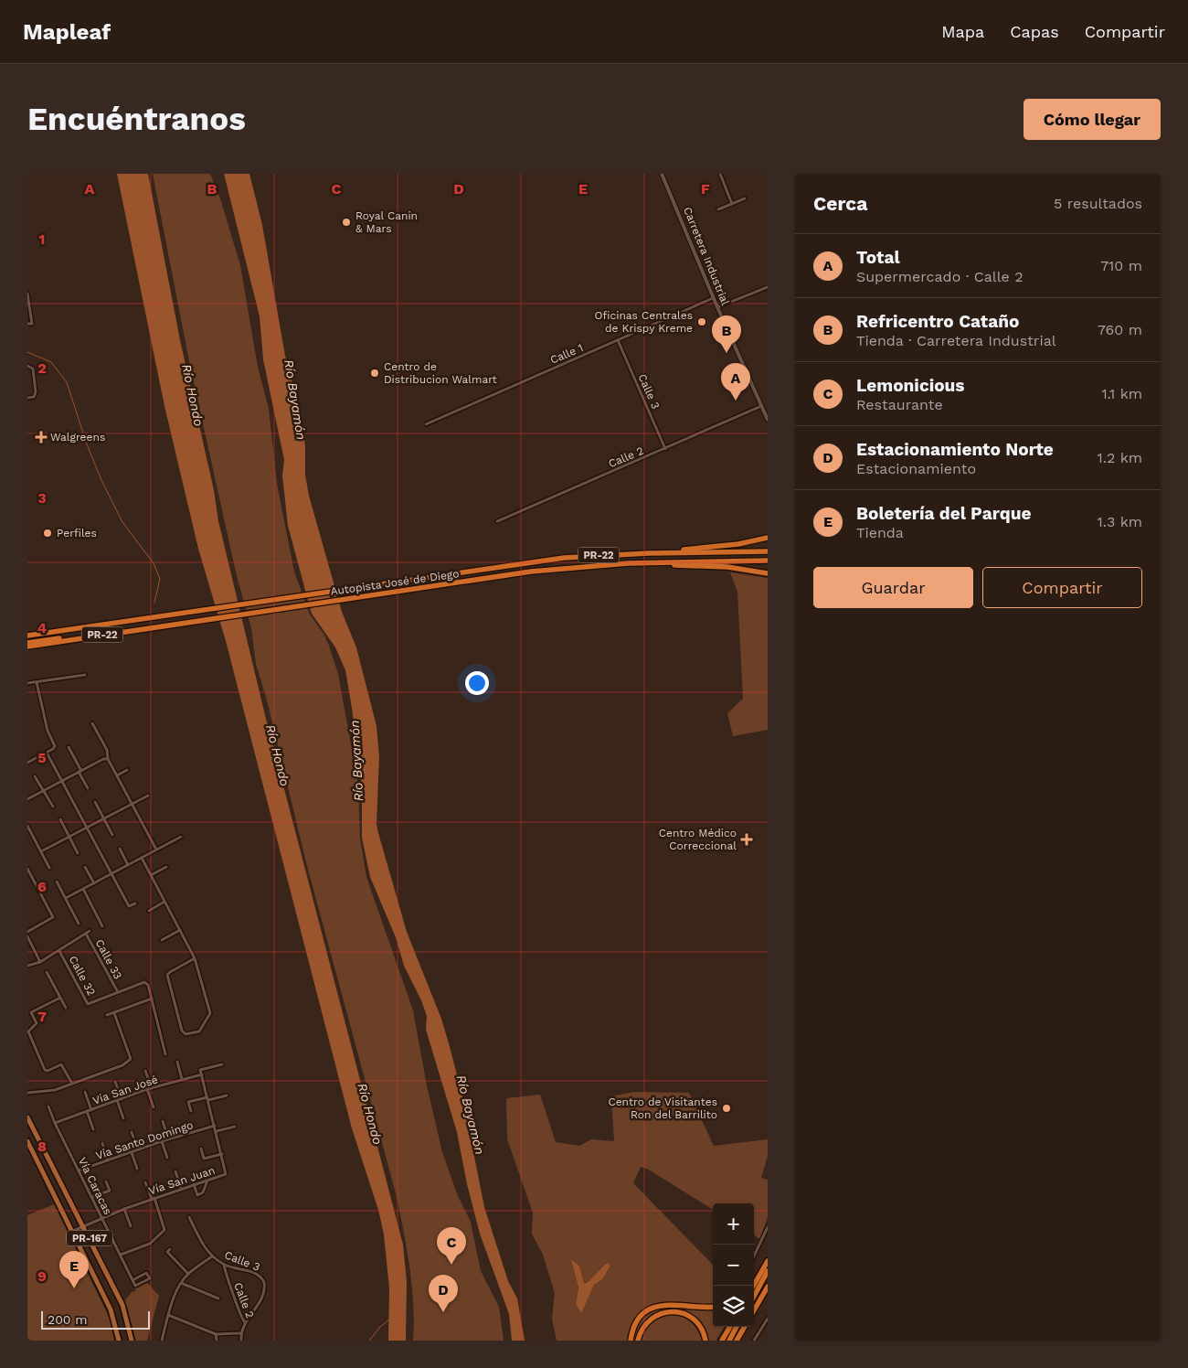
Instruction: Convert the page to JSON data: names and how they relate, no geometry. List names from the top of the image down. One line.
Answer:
{"streets":{"highway":["PR-22","Autopista José de Diego"],"main road":["PR-167"],"street":["Carretera Industrial","Calle 1","Calle 3","Calle 2","Calle 33","Calle 32","Vía San José","Vía Santo Domingo","Vía San Juan","Vía Caracas"]},"crossings":[["Carretera Industrial","Calle 1"],["Carretera Industrial","Calle 2"],["Calle 1","Calle 3"],["Calle 3","Calle 2"],["Calle 33","Calle 32"],["Vía San José","Vía San Juan"],["Vía San José","Vía Caracas"],["Vía Santo Domingo","Vía San Juan"],["Vía Santo Domingo","Vía Caracas"],["Vía San Juan","Vía Caracas"],["Vía San Juan","PR-167"]],"water":["Río Hondo","Río Bayamón"],"places":{"other":["Royal Canin & Mars","Oficinas Centrales de Krispy Kreme","Centro de Distribucion Walmart","Perfiles","Centro de Visitantes Ron del Barrilito"],"health":["Walgreens","Centro Médico Correccional"]},"scale_bar":"200 m","page":{"header":"Mapleaf","nav":["Mapa","Capas","Compartir"],"buttons":["Cómo llegar",["Guardar","Compartir"]],"title":"Encuéntranos","heading":["Cerca","5 resultados"],"list":[{"mark":"A","name":"Total","note":"Supermercado · Calle 2","value":"710 m"},{"mark":"B","name":"Refricentro Cataño","note":"Tienda · Carretera Industrial","value":"760 m"},{"mark":"C","name":"Lemonicious","note":"Restaurante","value":"1.1 km"},{"mark":"D","name":"Estacionamiento Norte","note":"Estacionamiento","value":"1.2 km"},{"mark":"E","name":"Boletería del Parque","note":"Tienda","value":"1.3 km"}],"pins":["B","A","C","E","D"],"map_buttons":["+","−"],"scale":"200 m"},"grid":{"columns":["A","B","C","D","E","F"],"rows":["1","2","3","4","5","6","7","8","9"]}}
